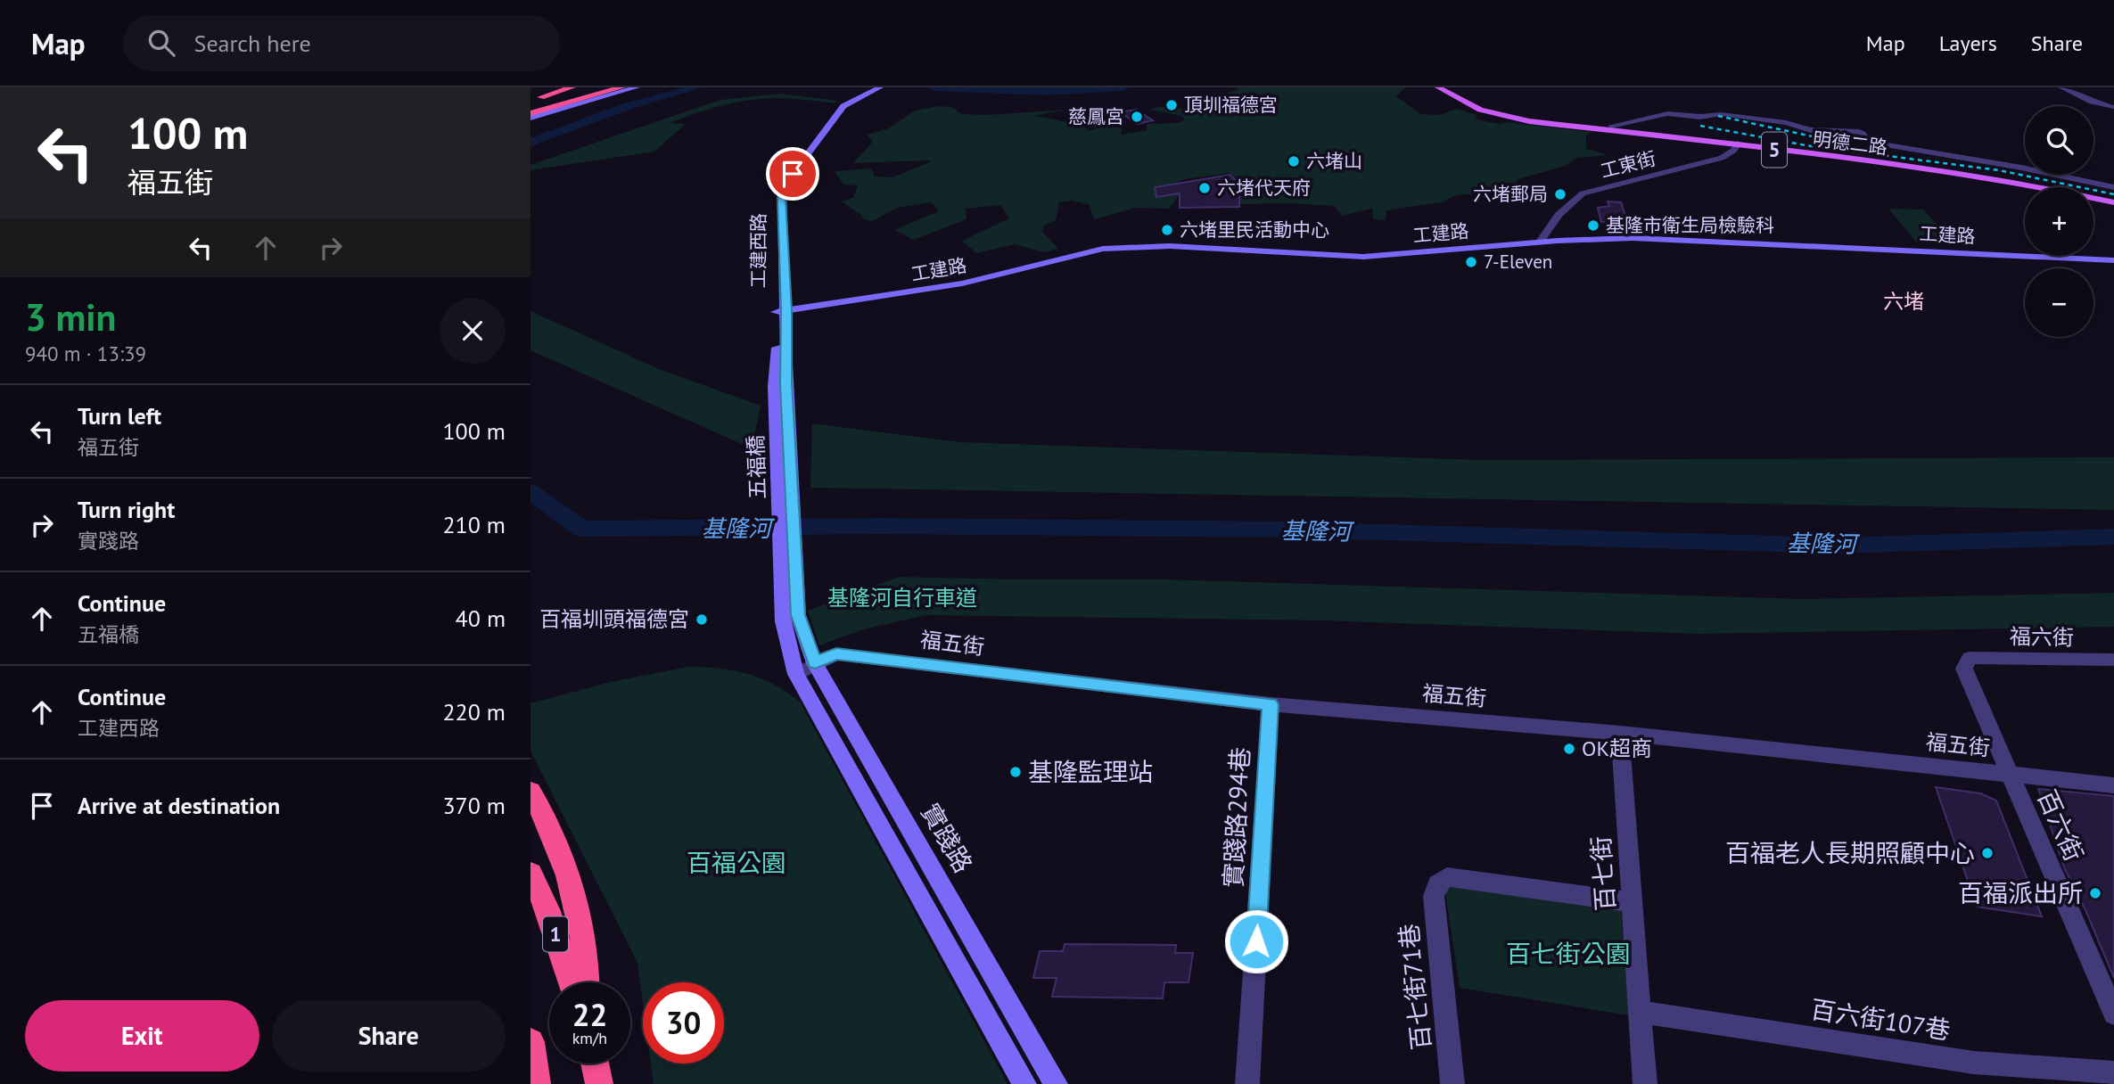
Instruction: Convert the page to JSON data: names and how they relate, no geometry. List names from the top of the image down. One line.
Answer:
{"streets":{"highway":["1"],"main road":["明德二路","5"],"street":["工東街","工建路","工建西路","五福橋","福六街","福五街","實踐路294巷","百六街","實踐路","百七街","百七街71巷","百六街107巷"]},"crossings":[["明德二路","工東街"],["工東街","工建路"],["工建路","工建西路"],["工建西路","五福橋"],["五福橋","實踐路"],["福六街","百六街"],["福五街","實踐路294巷"],["福五街","百六街"],["福五街","實踐路"],["福五街","百七街"],["百七街","百七街71巷"],["百七街","百六街107巷"]],"districts":["六堵"],"water":["基隆河"],"parks":["基隆河自行車道","百福公園","百七街公園"],"places":["頂圳福德宮","慈鳳宮","六堵山","六堵代天府","六堵郵局","基隆市衛生局檢驗科","六堵里民活動中心","7-Eleven","百福圳頭福德宮","OK超商","基隆監理站","百福老人長期照顧中心","百福派出所"],"page":{"header":"Map","search":"Search here","nav":["Map","Layers","Share"],"turn":["100 m","福五街"],"map_buttons":["+","−"],"heading":["3 min","940 m · 13:39"],"list":[{"name":"Turn left","note":"福五街","value":"100 m"},{"name":"Turn right","note":"實踐路","value":"210 m"},{"name":"Continue","note":"五福橋","value":"40 m"},{"name":"Continue","note":"工建西路","value":"220 m"},{"name":"Arrive at destination","value":"370 m"}],"speed":"22 km/h","limit":"30","buttons":["Exit","Share"]}}
